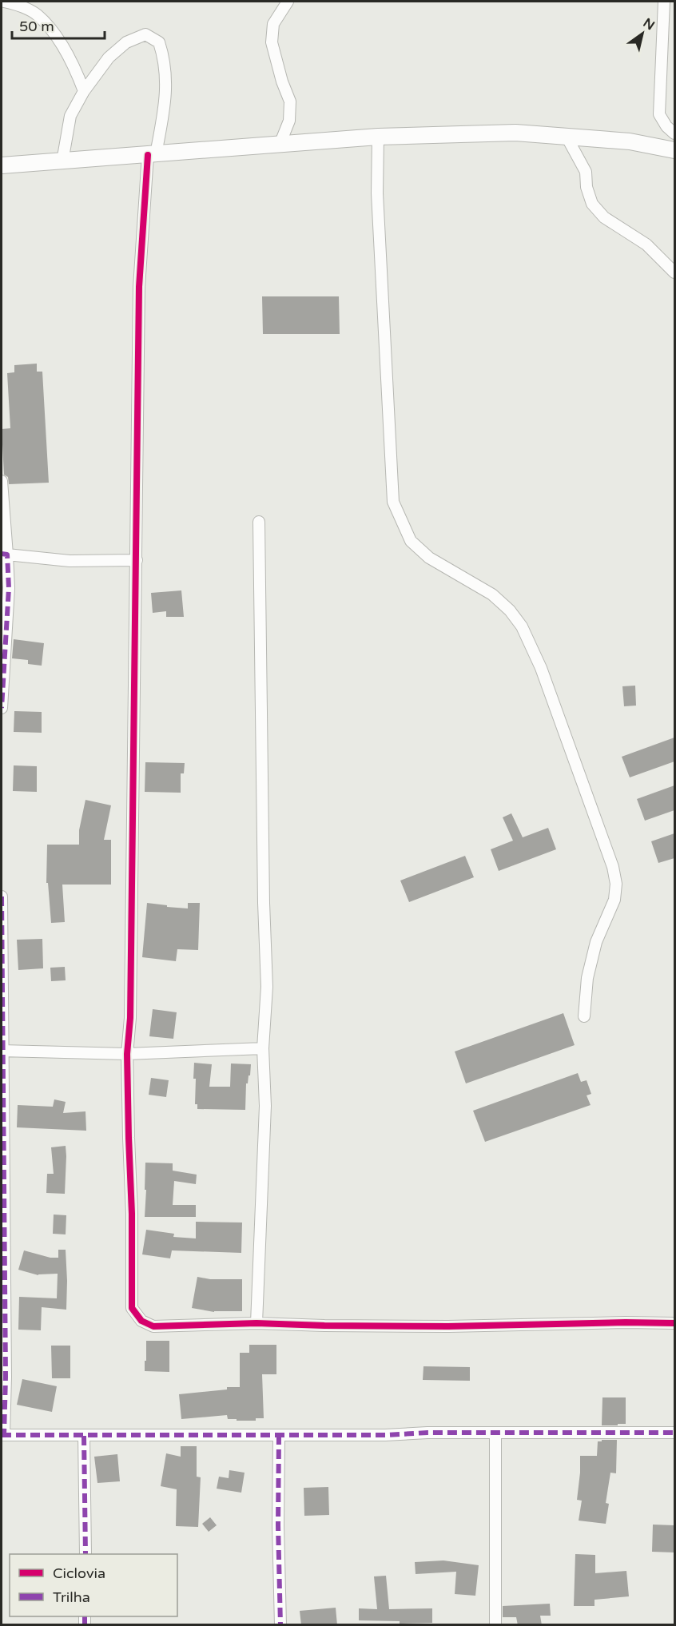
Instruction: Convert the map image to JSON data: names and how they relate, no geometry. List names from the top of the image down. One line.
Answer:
{"legend":["Ciclovia","Trilha"],"scale_bar":"50 m","north":"top right"}
